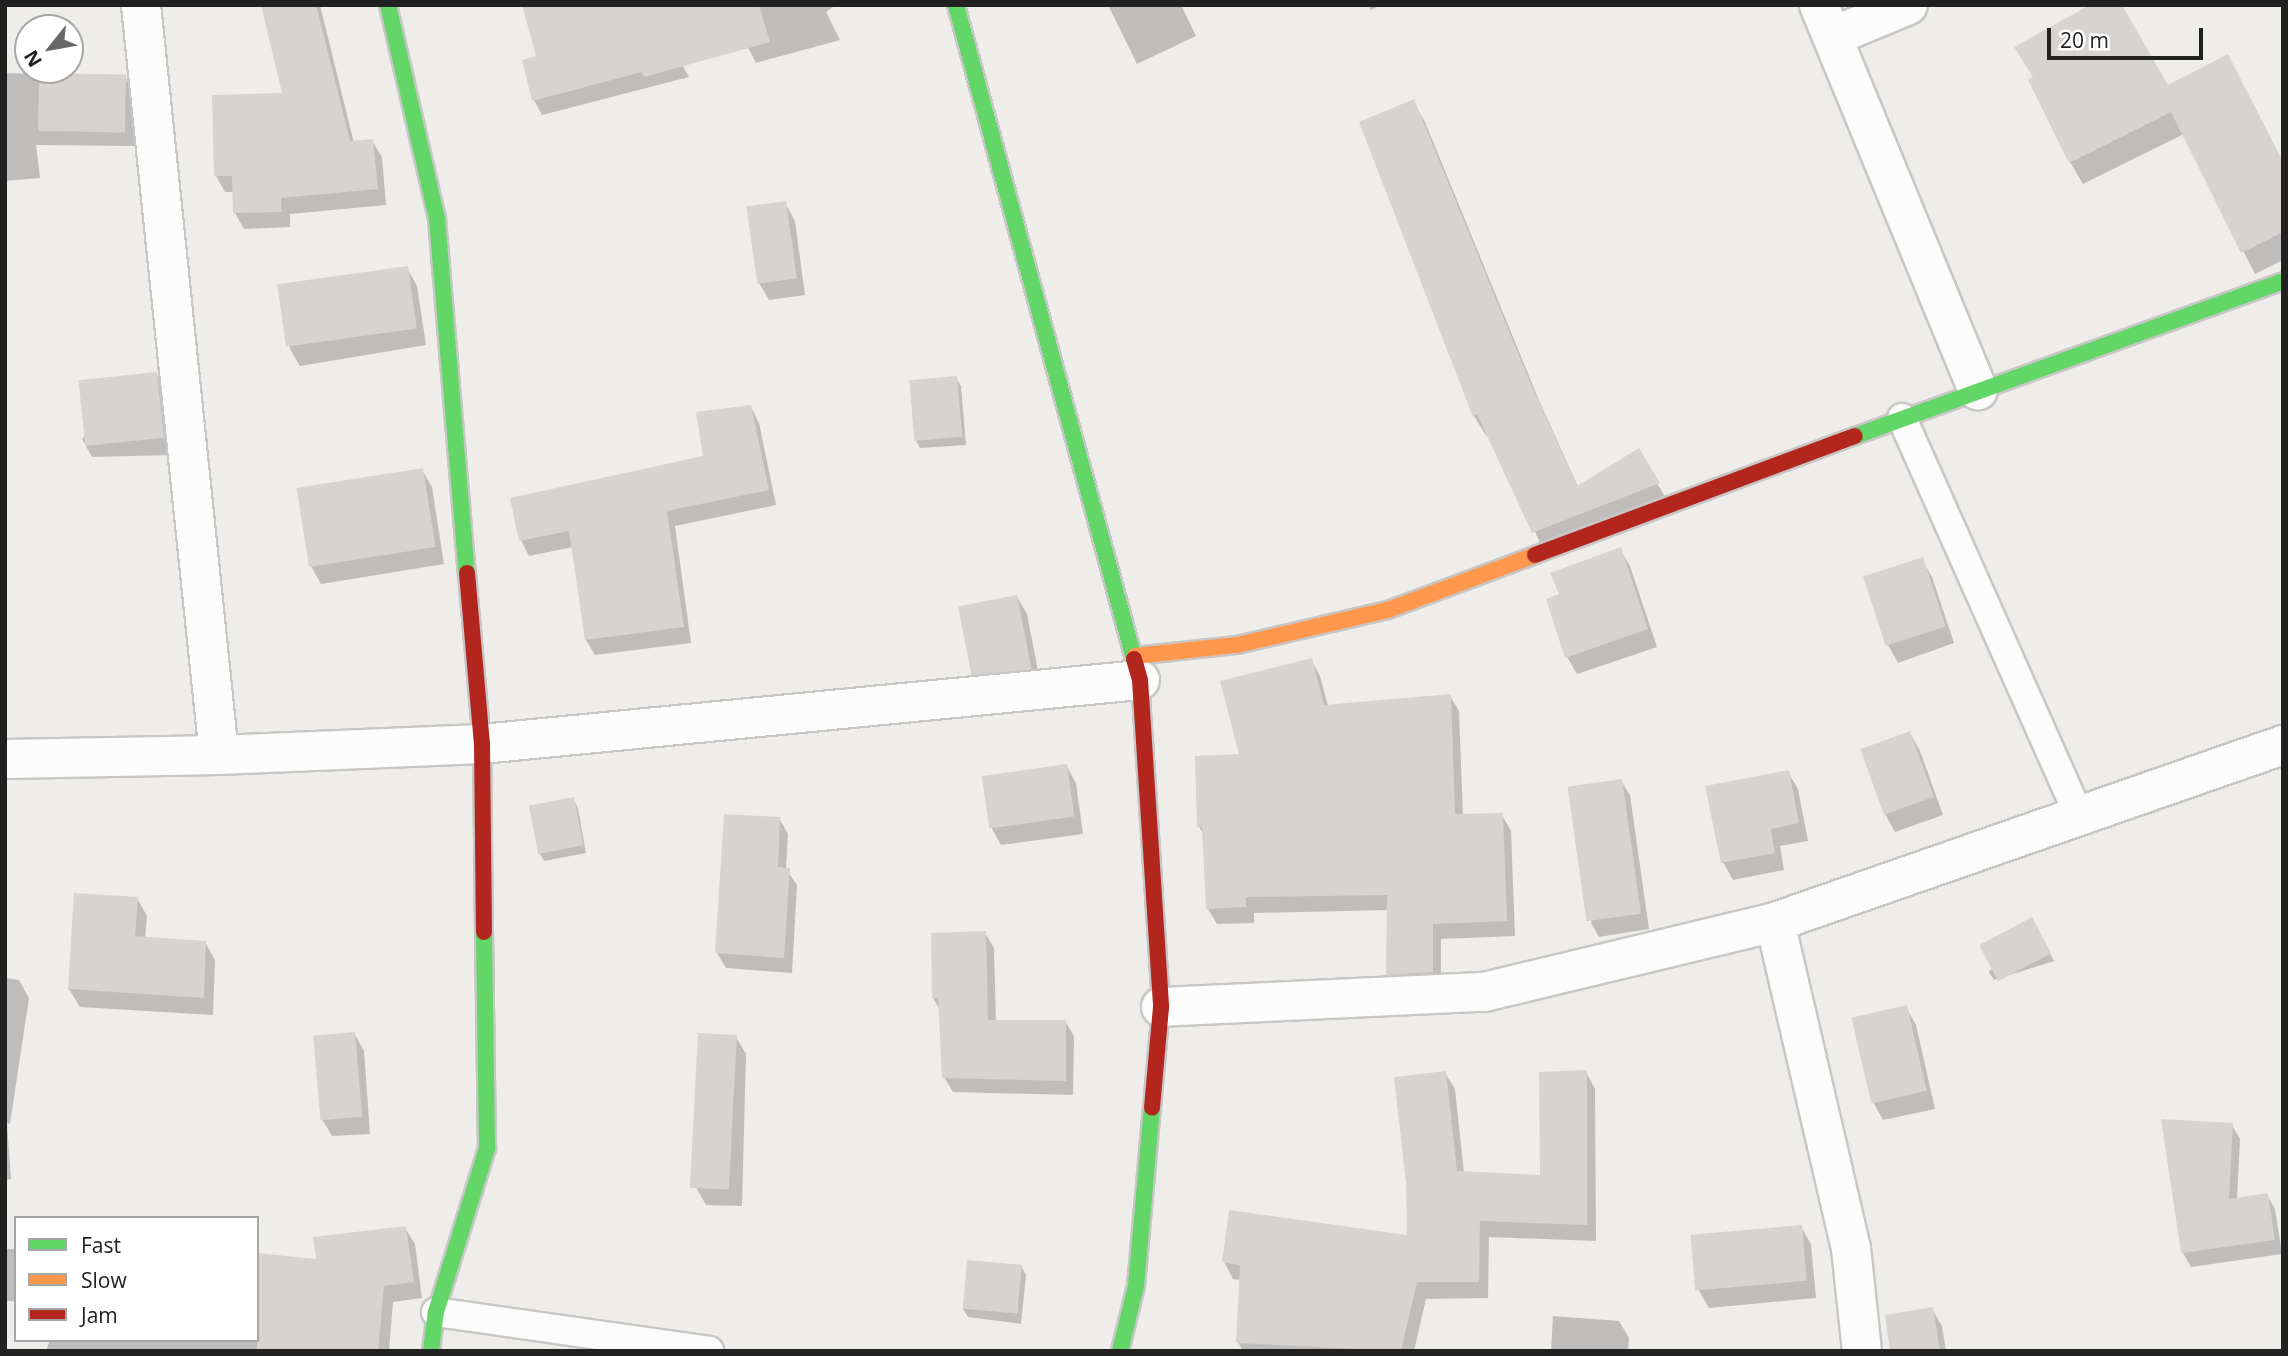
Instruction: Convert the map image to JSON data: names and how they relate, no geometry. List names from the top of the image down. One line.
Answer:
{"legend":["Fast","Slow","Jam"],"scale_bar":"20 m","north":"bottom left"}
